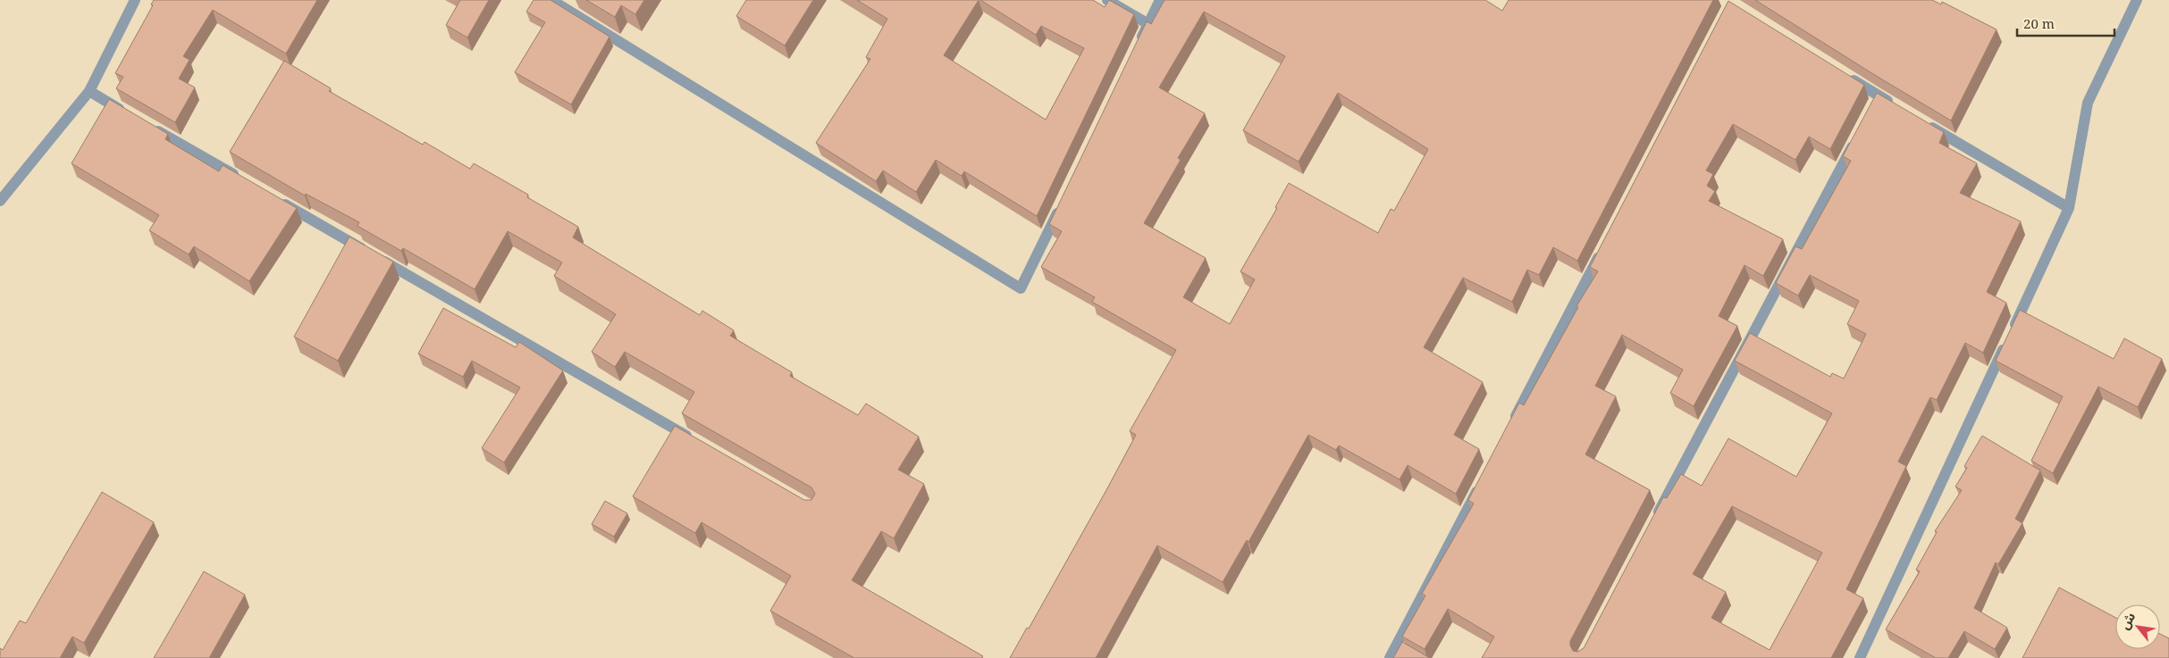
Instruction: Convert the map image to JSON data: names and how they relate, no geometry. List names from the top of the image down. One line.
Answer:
{"scale_bar":"20 m","north":"top left"}
